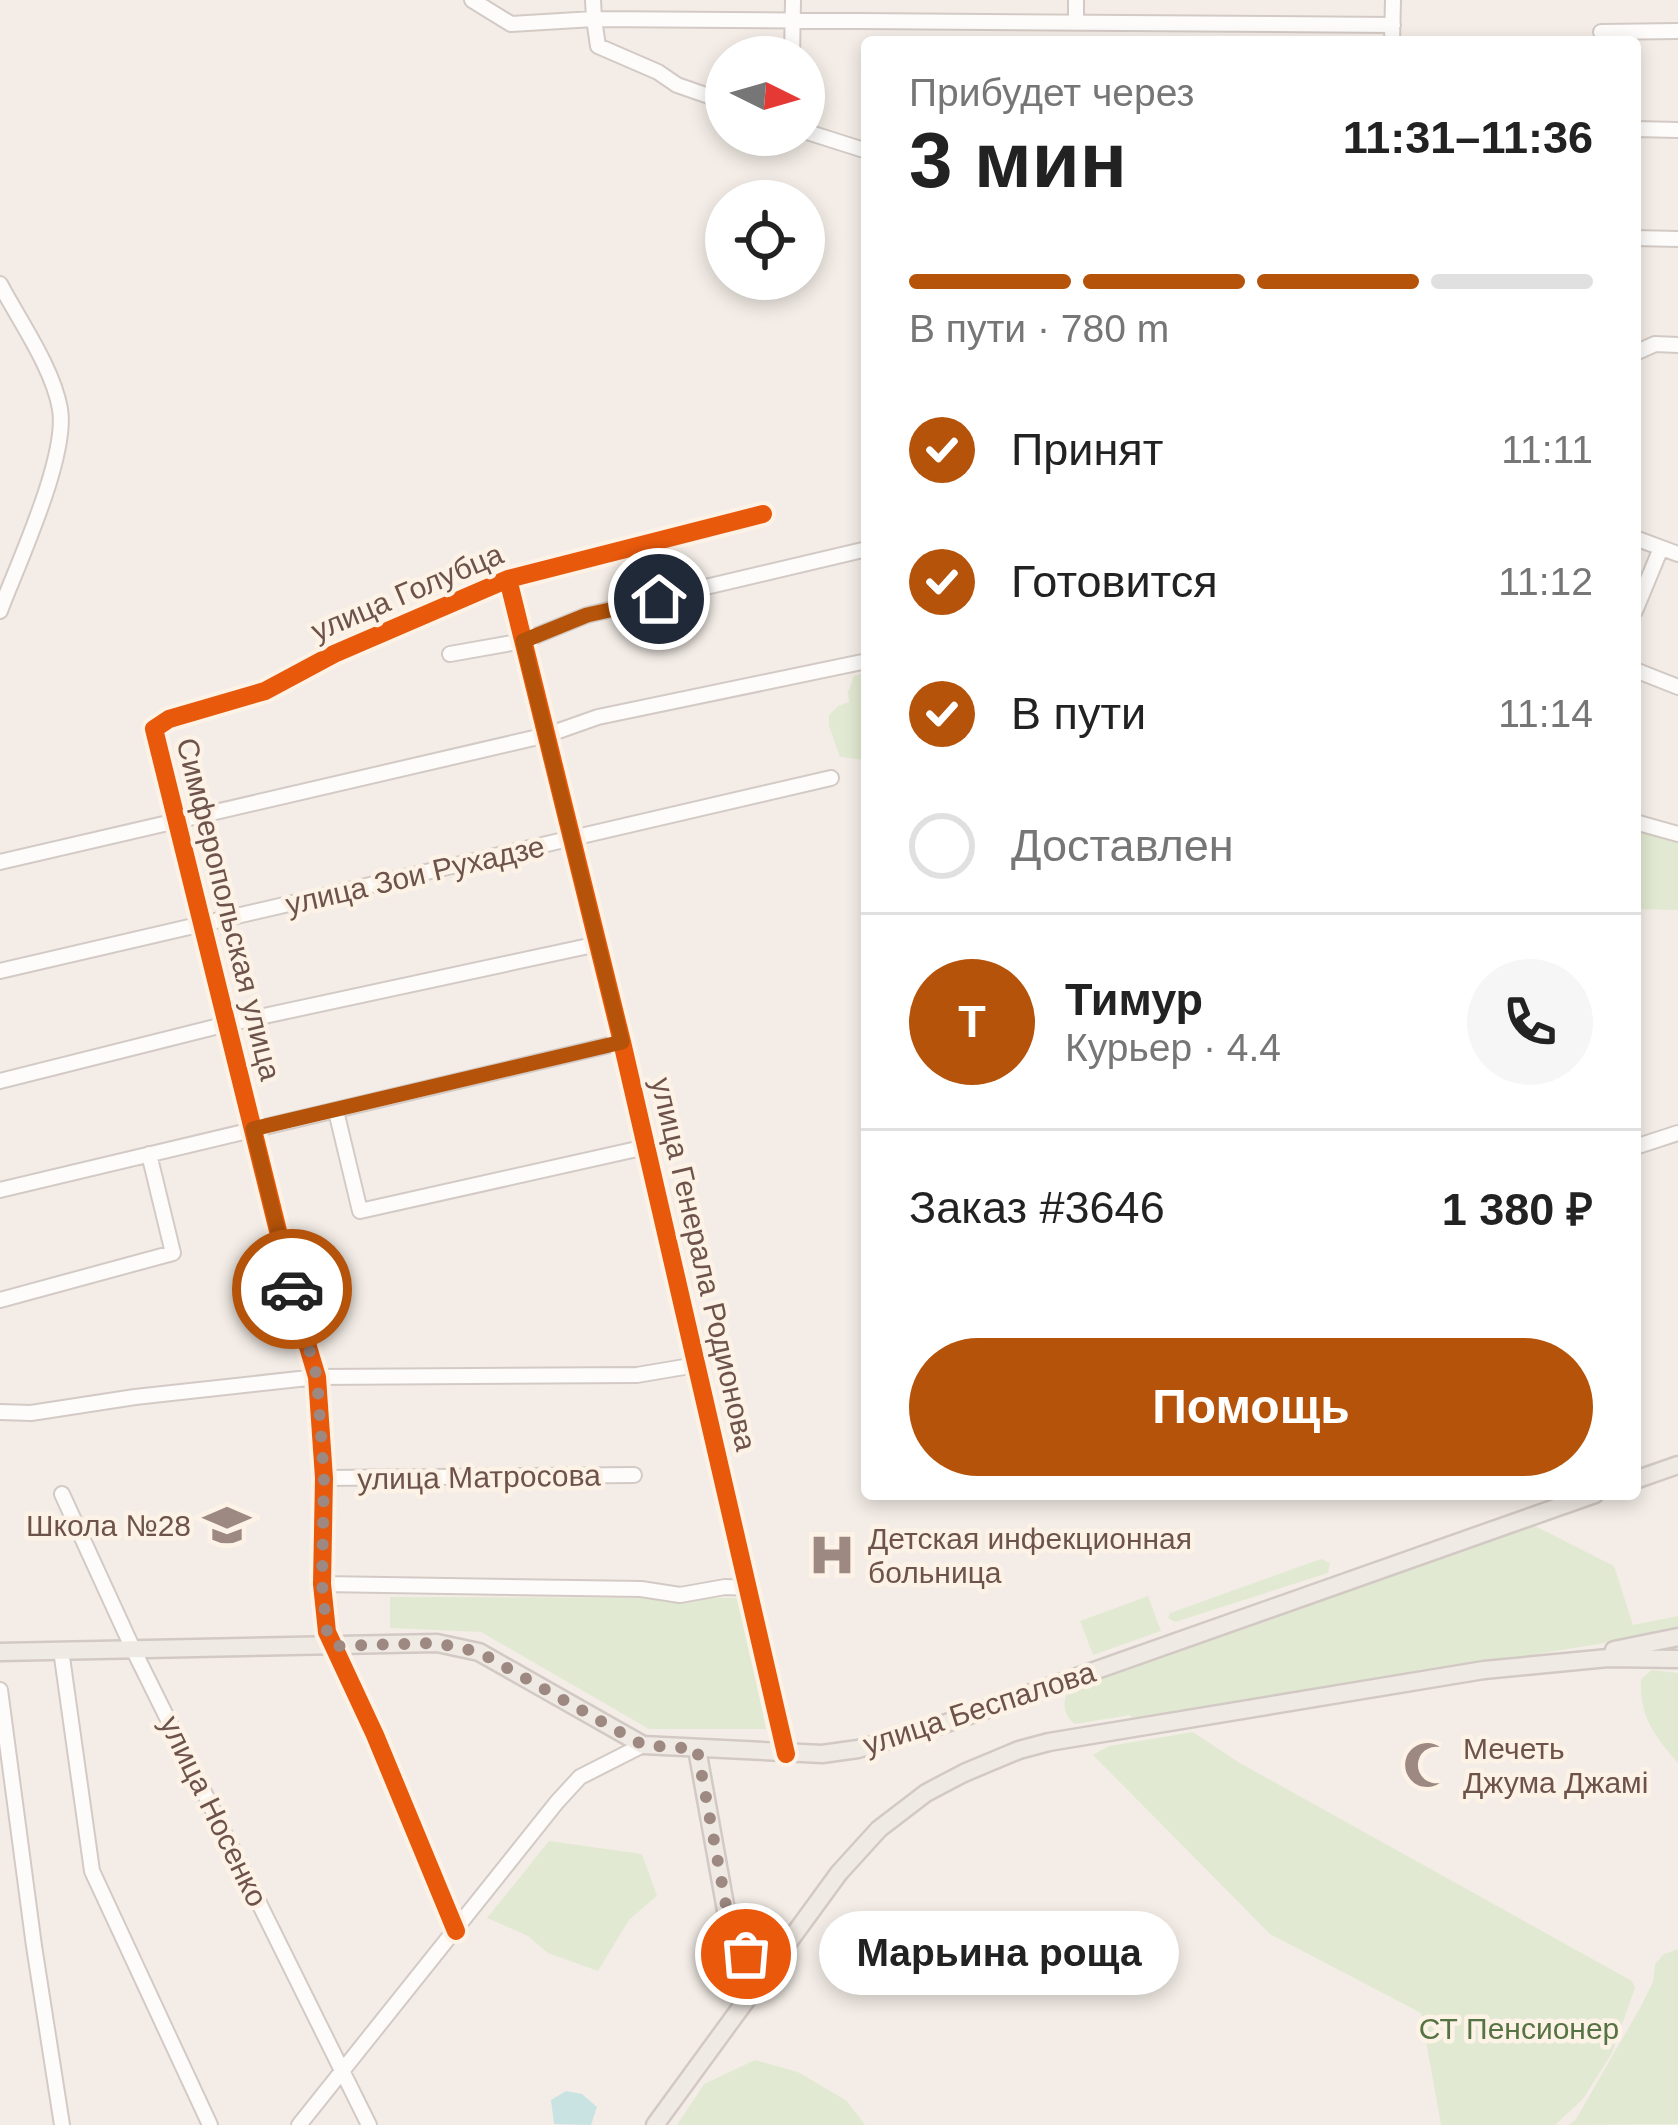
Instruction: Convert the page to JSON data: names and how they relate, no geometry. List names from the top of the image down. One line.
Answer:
{"streets":{"main road":["улица Беспалова"],"street":["улица Голубца","улица Зои Рухадзе","Симферопольская улица","улица Генерала Родионова","улица Матросова","улица Носенко"]},"crossings":[["улица Голубца","Симферопольская улица"],["улица Голубца","улица Генерала Родионова"],["улица Зои Рухадзе","Симферопольская улица"],["улица Зои Рухадзе","улица Генерала Родионова"],["Симферопольская улица","улица Матросова"],["Симферопольская улица","улица Беспалова"],["улица Генерала Родионова","улица Беспалова"],["улица Беспалова","улица Носенко"]],"parks":["СТ Пенсионер"],"places":{"school or university":["Школа №28"],"hospital":["Детская инфекционная больница"],"mosque":["Мечеть Джума Джамі"],"other":["Марьина роща"]},"north":"right","page":{"heading":["3 мин","Прибудет через","11:31–11:36"],"panel":["Тимур","Курьер · 4.4","Заказ #3646","1 380 ₽"],"bar":"В пути · 780 m","list":[["Принят","11:11"],["Готовится","11:12"],["В пути","11:14"],"Доставлен"],"round":"Т","buttons":"Помощь","bubble":"Марьина роща"}}
